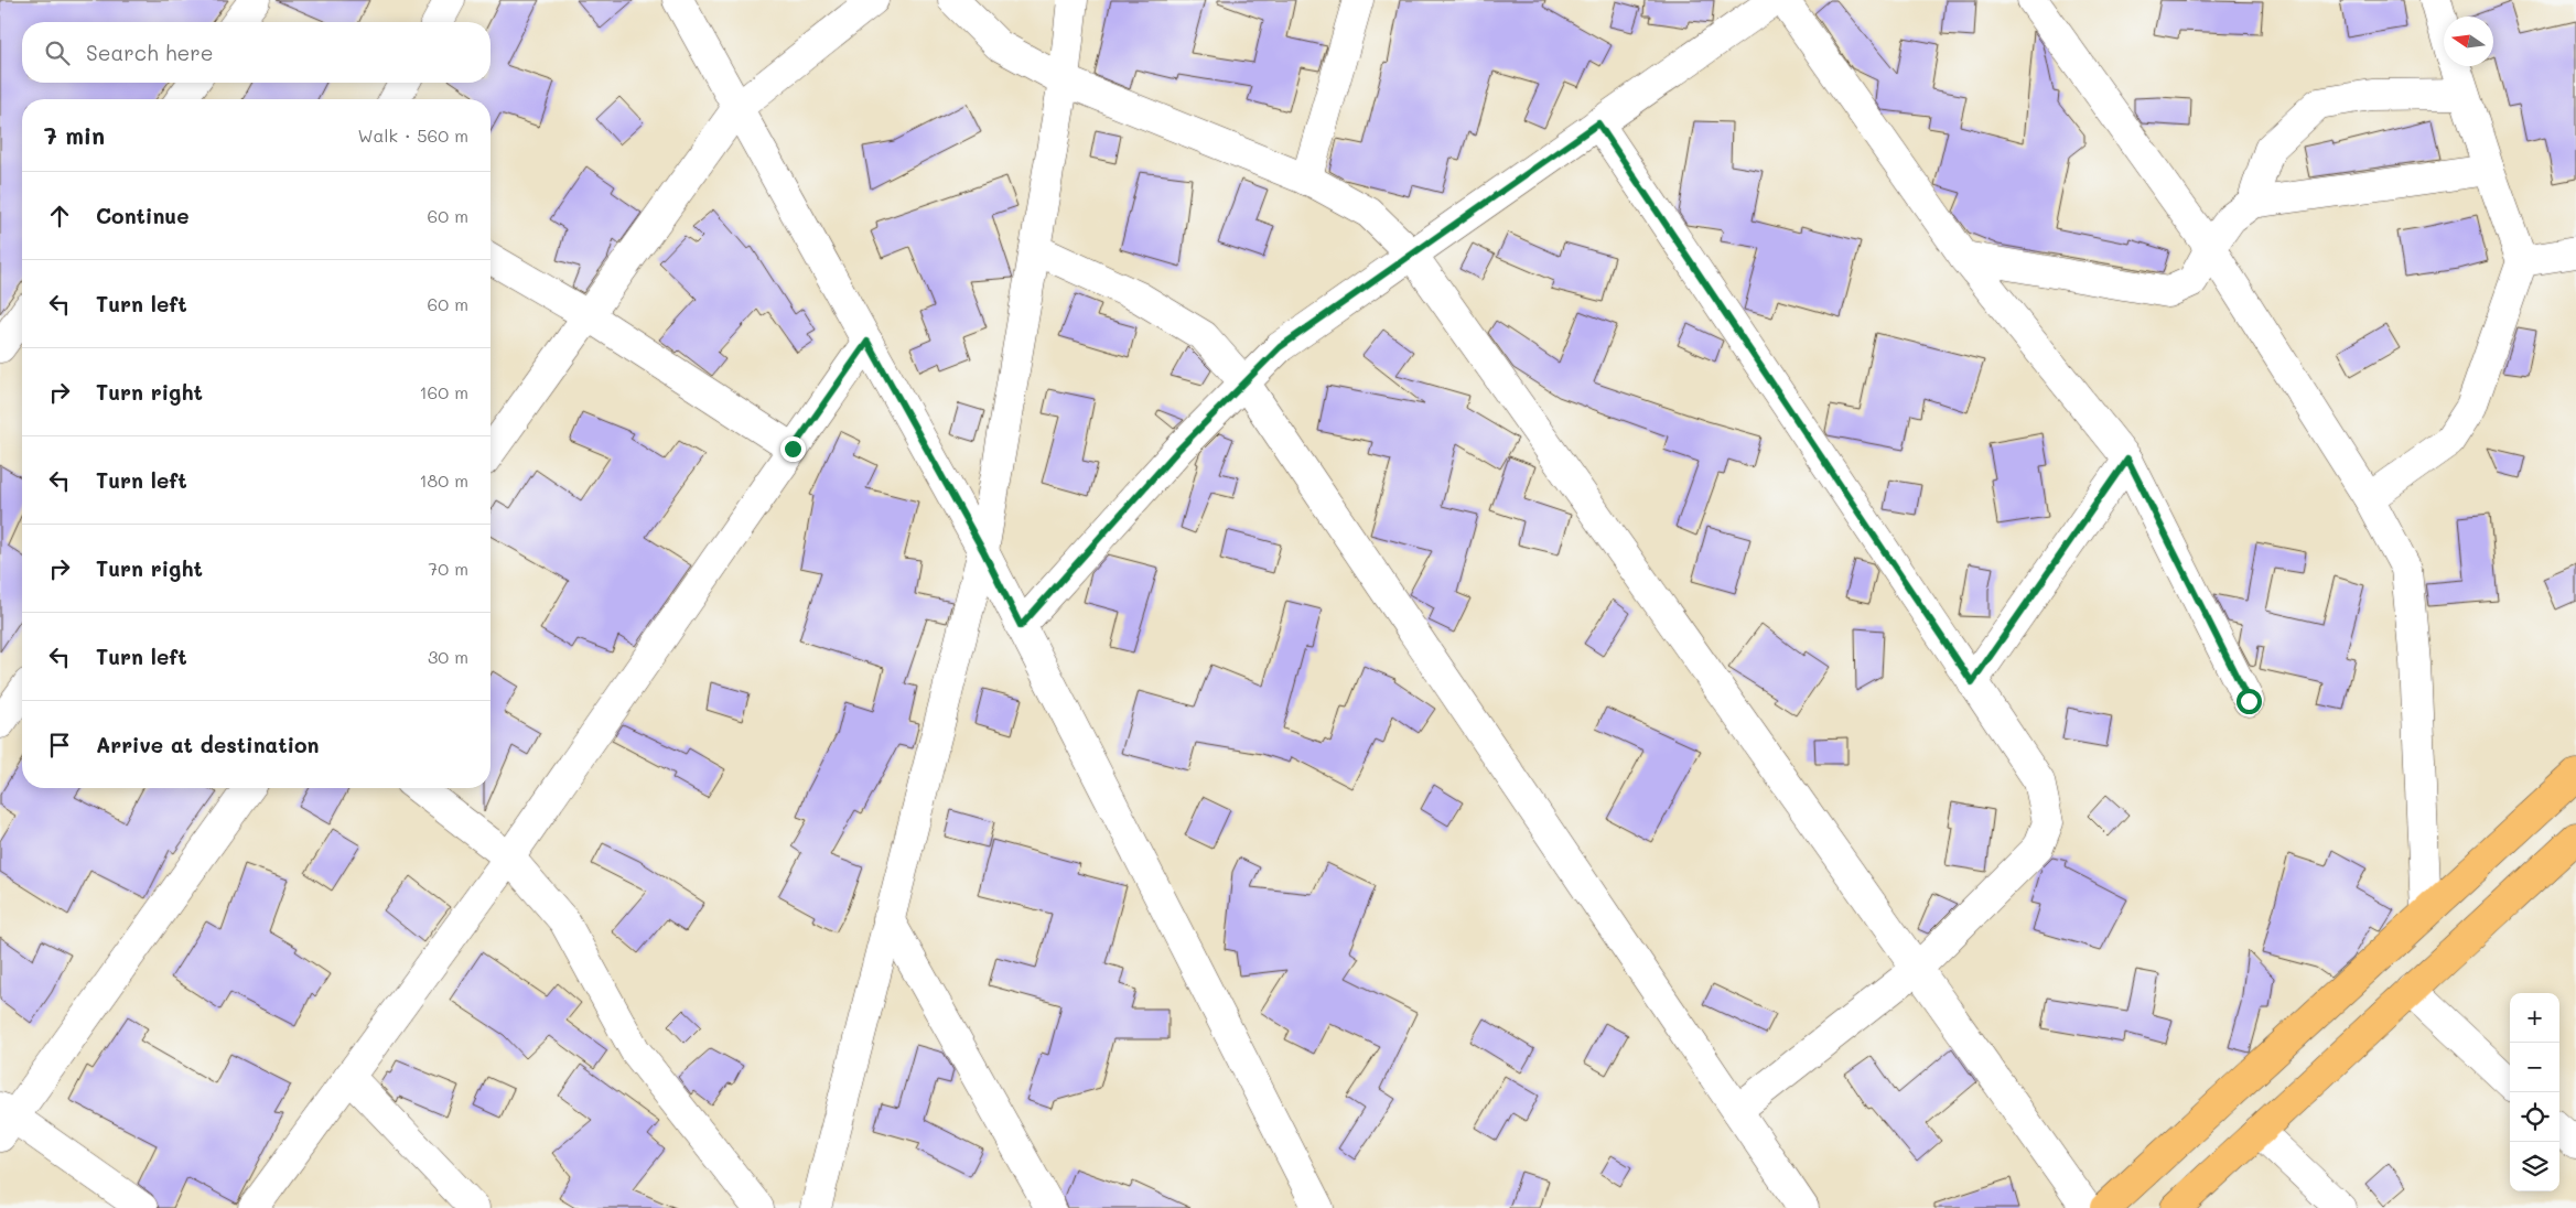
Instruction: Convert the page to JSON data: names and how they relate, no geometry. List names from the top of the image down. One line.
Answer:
{"north":"left","page":{"search":"Search here","heading":["7 min","Walk · 560 m"],"list":[["Continue","60 m"],["Turn left","60 m"],["Turn right","160 m"],["Turn left","180 m"],["Turn right","70 m"],["Turn left","30 m"],"Arrive at destination"],"map_buttons":["+","−"]}}
